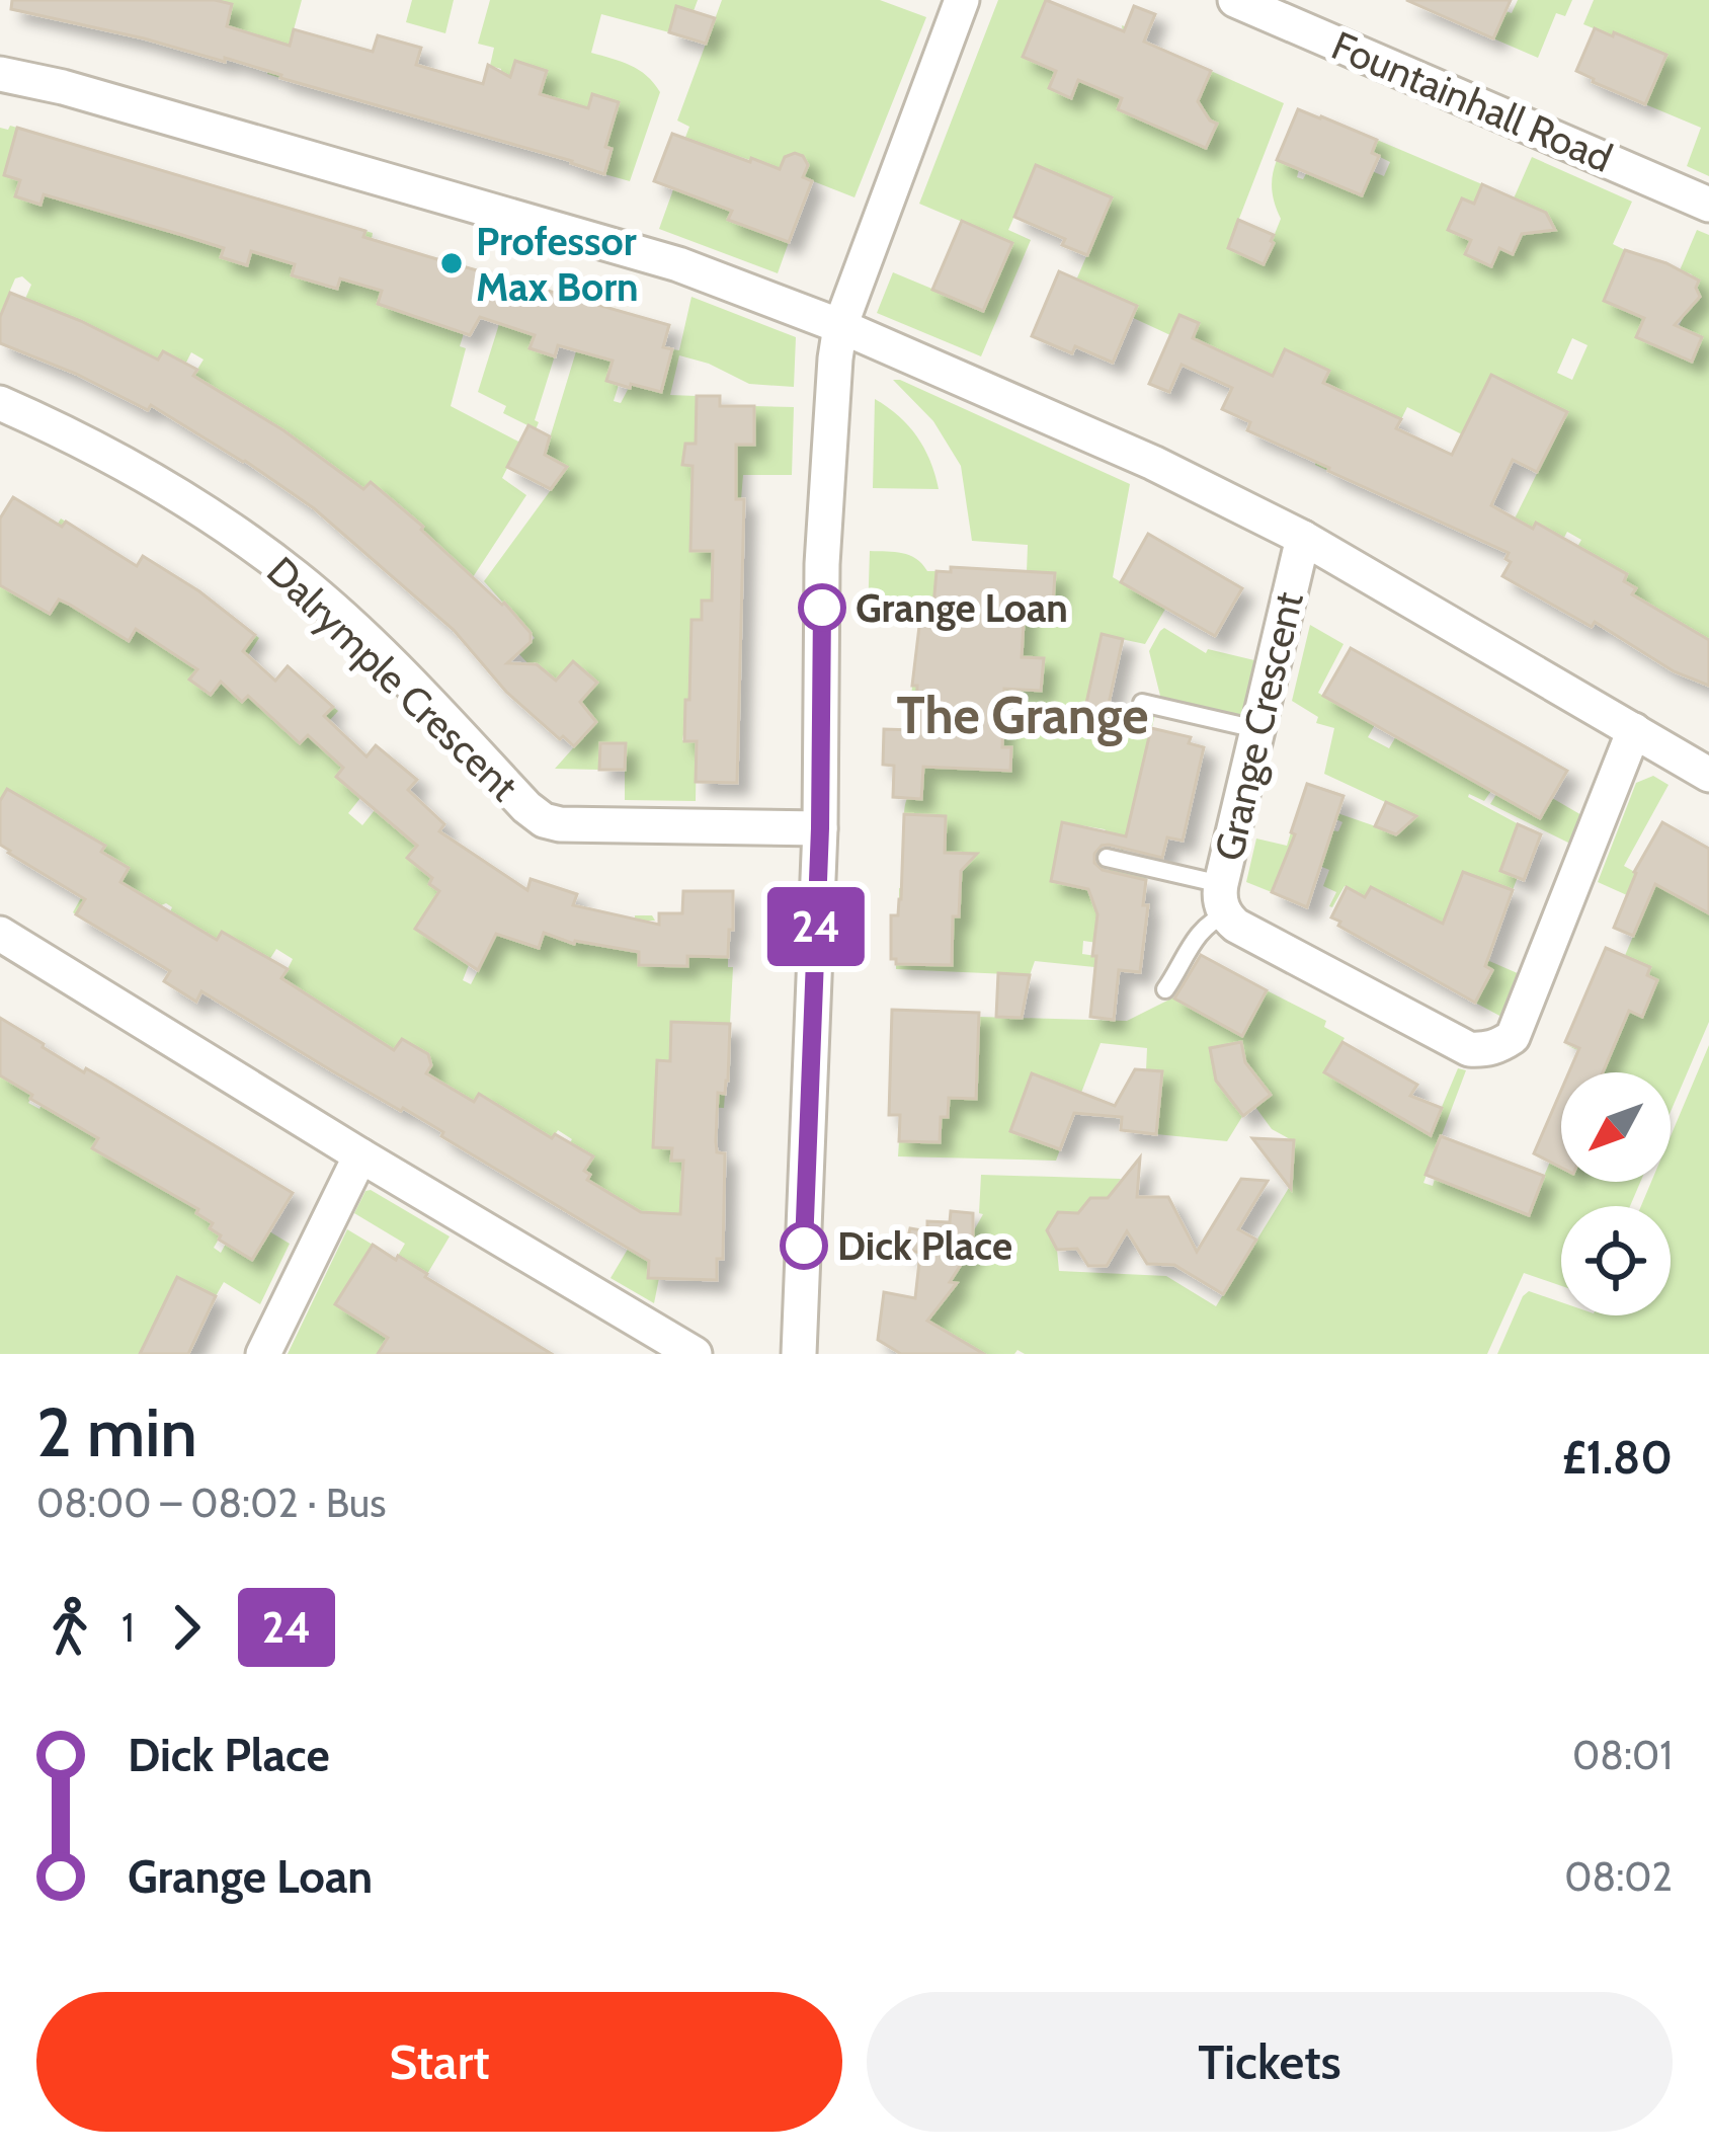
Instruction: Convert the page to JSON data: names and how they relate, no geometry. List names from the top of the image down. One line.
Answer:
{"streets":{"street":["Fountainhall Road","Dalrymple Crescent","Grange Crescent"]},"districts":["The Grange"],"places":["Professor Max Born","Grange Loan","Dick Place"],"lines":["bus line 24"],"north":"bottom left","page":{"on_map":"24","heading":["2 min","08:00 – 08:02 · Bus","£1.80"],"legs":["1","24"],"list":[{"name":"Dick Place","value":"08:01"},{"name":"Grange Loan","value":"08:02"}],"buttons":["Start","Tickets"]}}
